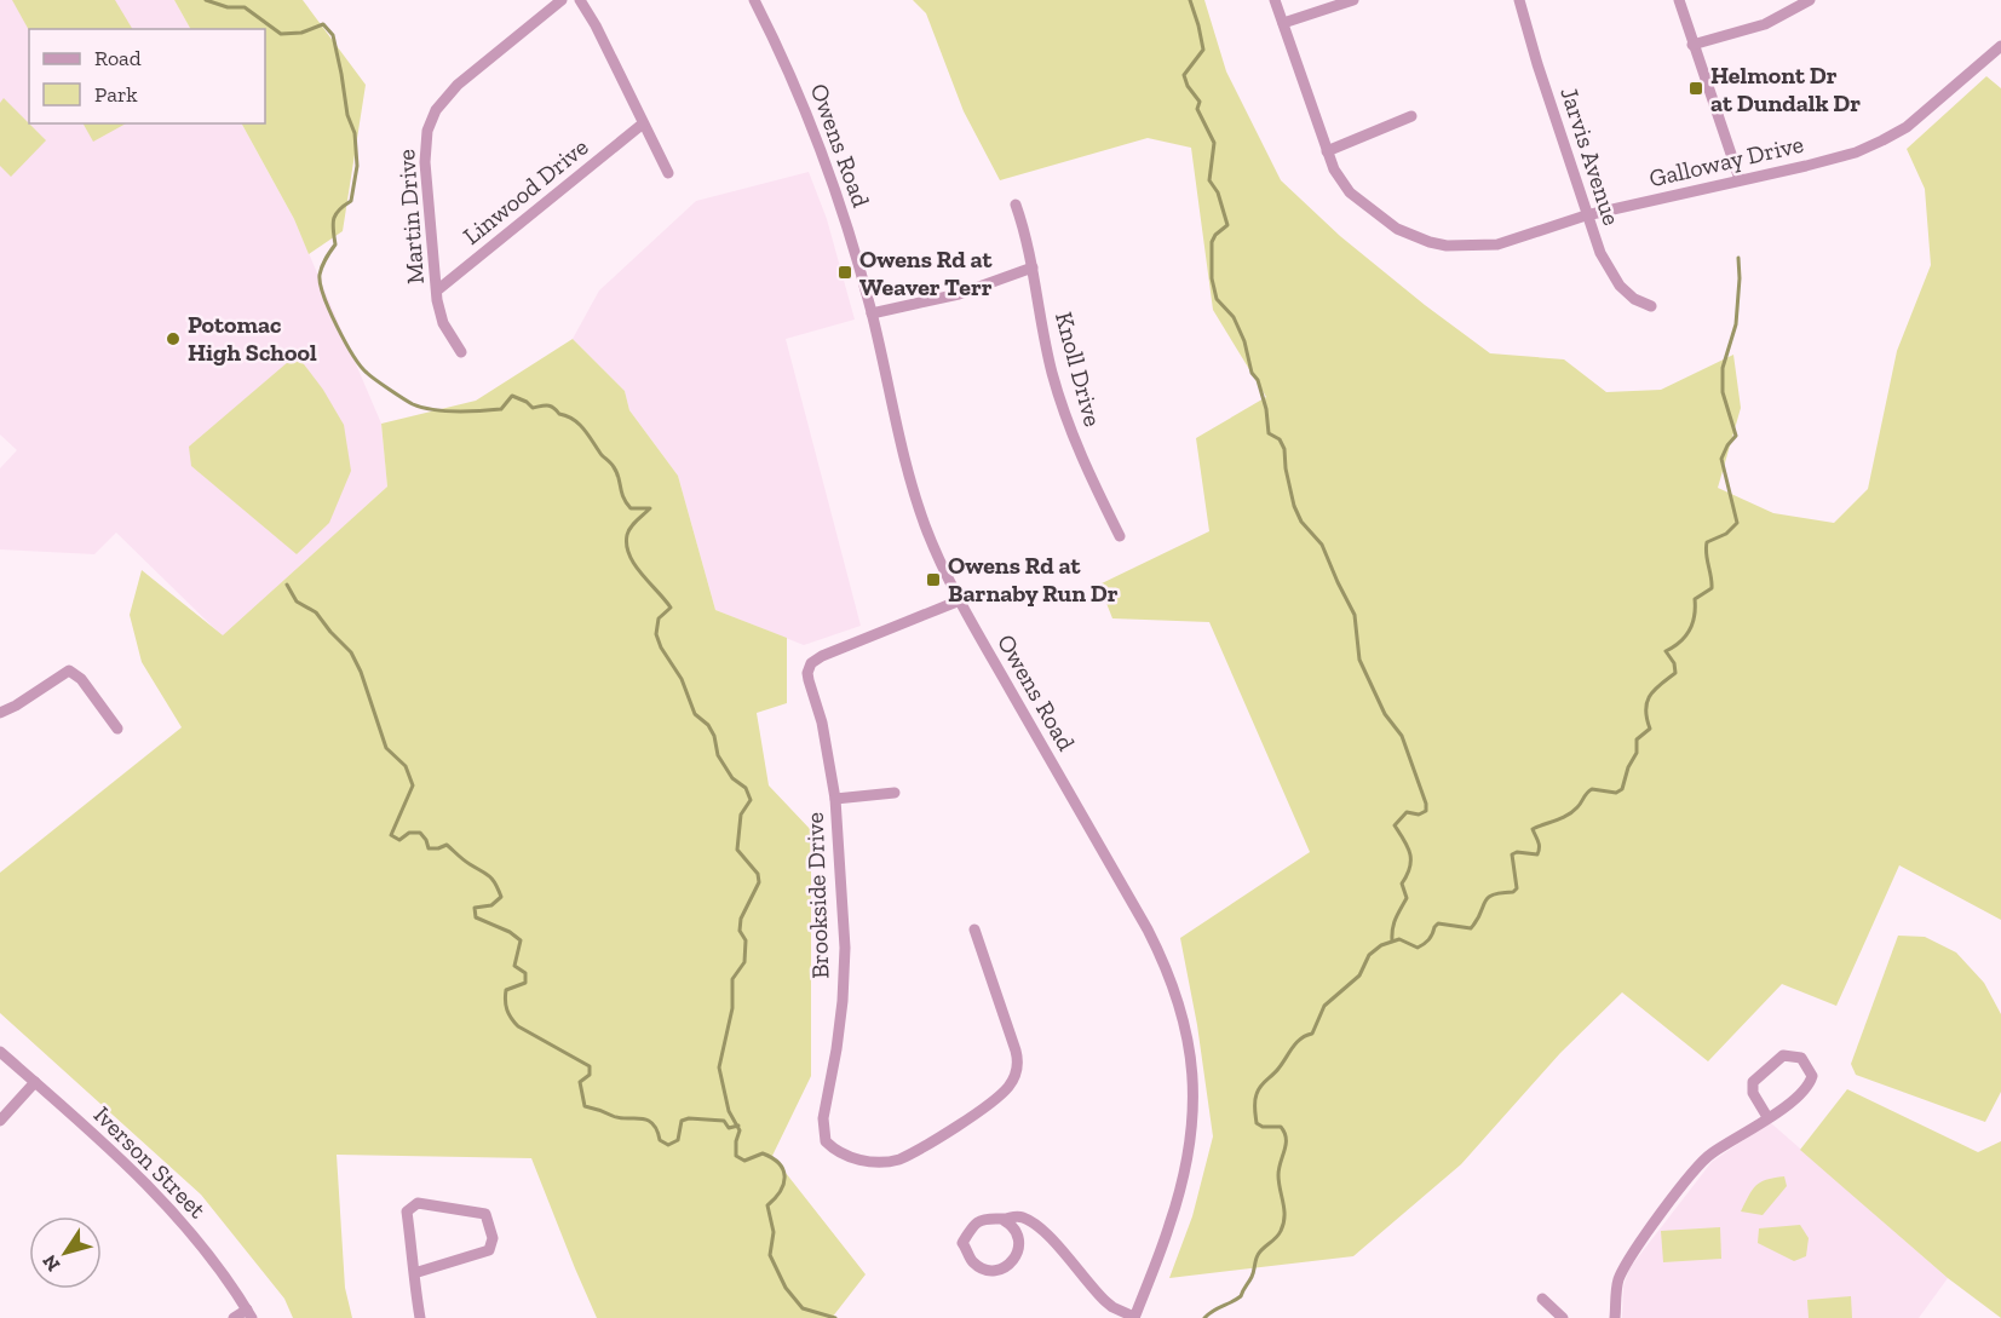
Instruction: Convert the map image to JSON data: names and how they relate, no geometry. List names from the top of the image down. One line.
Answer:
{"streets":{"street":["Owens Road","Jarvis Avenue","Galloway Drive","Linwood Drive","Martin Drive","Knoll Drive","Brookside Drive","Iverson Street"]},"crossings":[["Owens Road","Brookside Drive"],["Jarvis Avenue","Galloway Drive"],["Linwood Drive","Martin Drive"]],"places":{"transit":["Helmont Dr at Dundalk Dr","Owens Rd at Weaver Terr","Owens Rd at Barnaby Run Dr"],"other":["Potomac High School"]},"legend":["Road","Park"],"north":"bottom left"}
